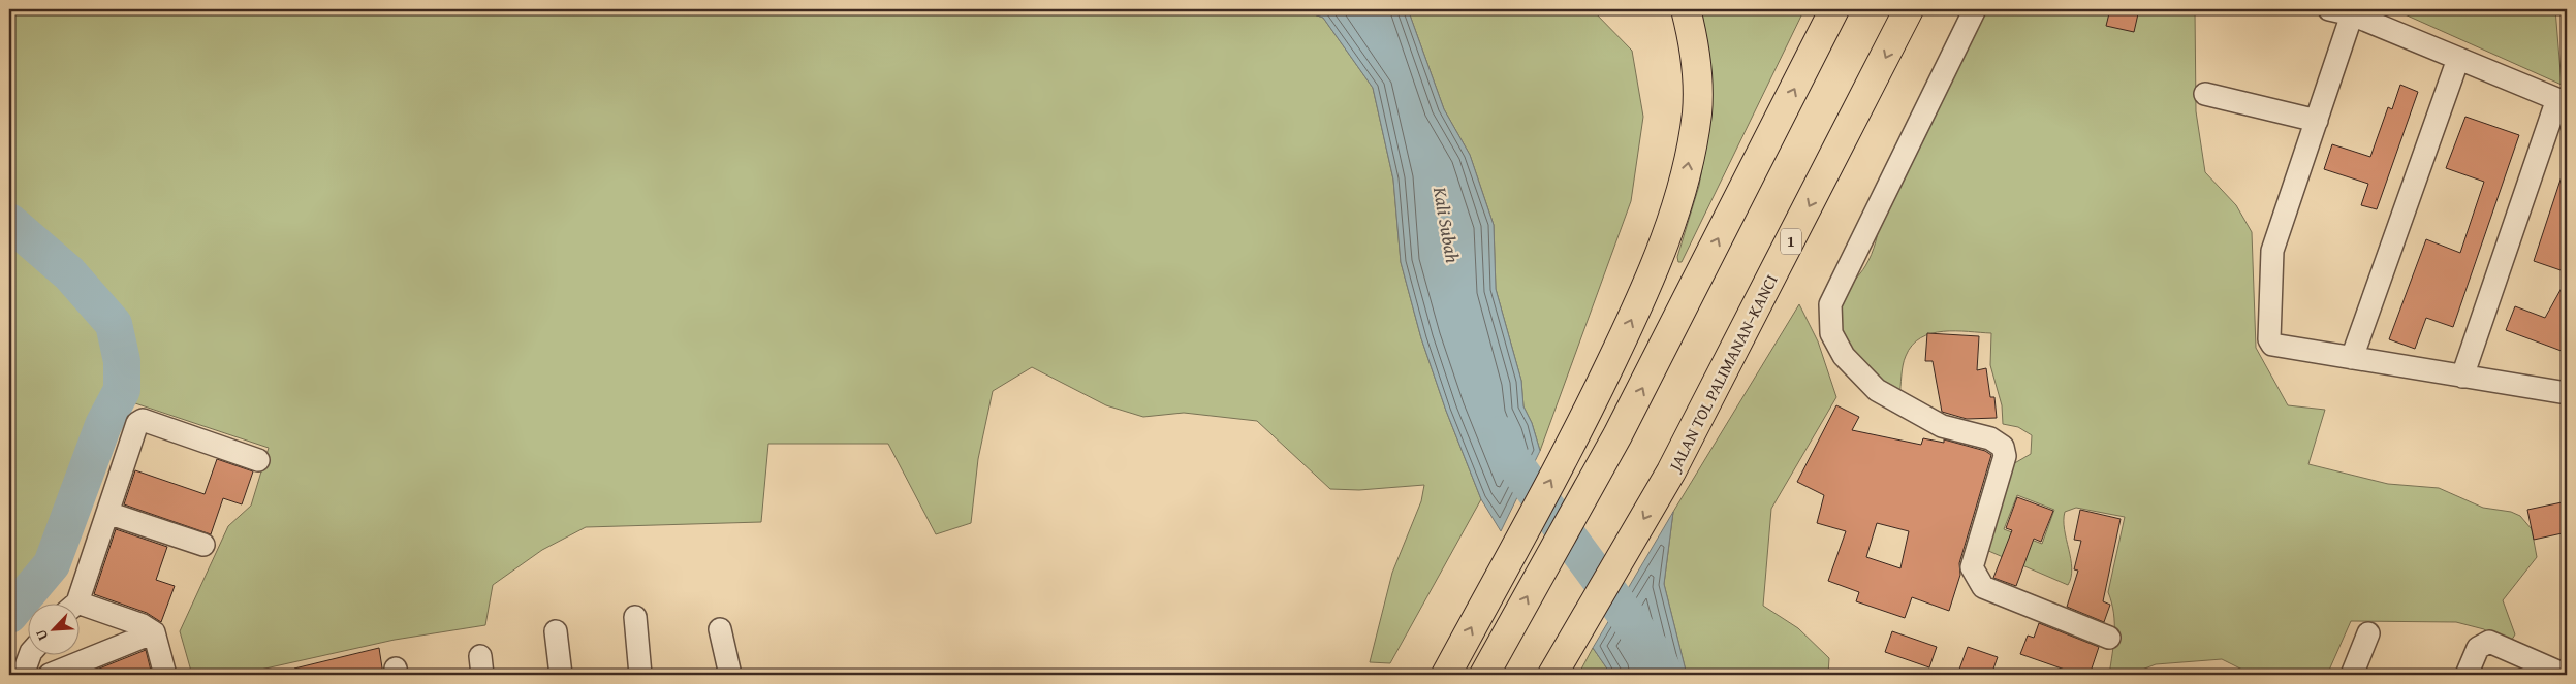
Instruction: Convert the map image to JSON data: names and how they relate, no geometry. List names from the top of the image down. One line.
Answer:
{"streets":{"highway":["1","JALAN TOL PALIMANAN–KANCI"]},"water":["Kali Subah"],"north":"bottom left"}
